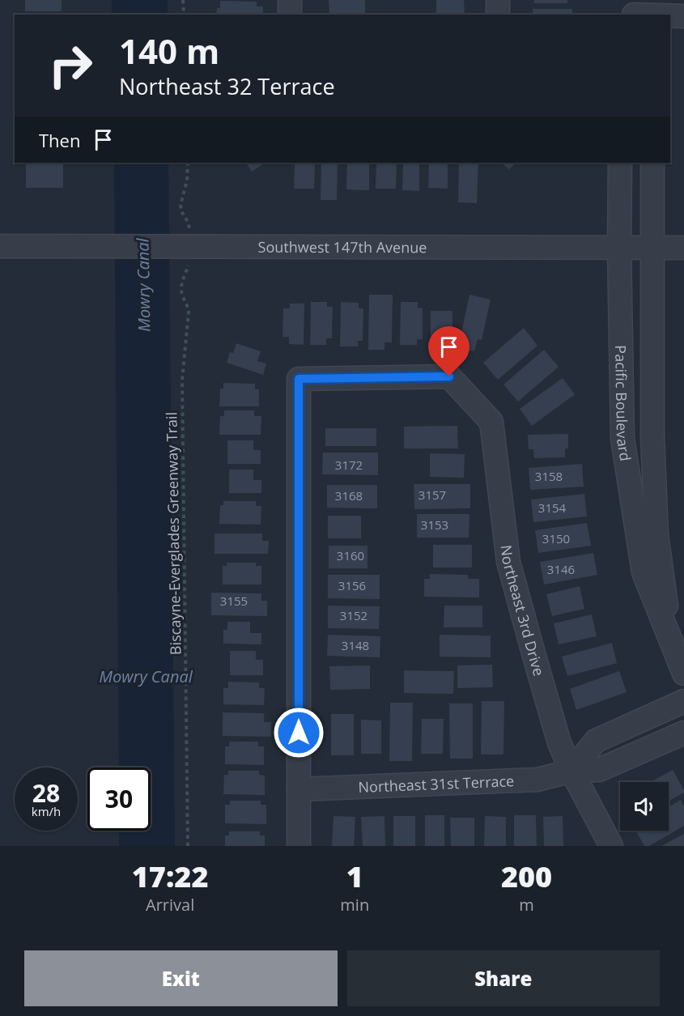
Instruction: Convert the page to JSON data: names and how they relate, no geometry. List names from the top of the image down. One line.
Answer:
{"streets":{"street":["Southwest 147th Avenue","Pacific Boulevard","Northeast 3rd Drive","Northeast 31st Terrace"],"path":["Biscayne-Everglades Greenway Trail"]},"crossings":[["Southwest 147th Avenue","Pacific Boulevard"],["Southwest 147th Avenue","Biscayne-Everglades Greenway Trail"],["Northeast 3rd Drive","Northeast 31st Terrace"]],"water":["Mowry Canal"],"house_numbers":["3172","3158","3157","3168","3154","3153","3150","3160","3146","3156","3155","3152","3148"],"page":{"turn":["140 m","Northeast 32 Terrace"],"then":"Then","speed":"28 km/h","limit":"30","eta":["17:22","Arrival","1","min","200","m"],"buttons":["Exit","Share"]}}
